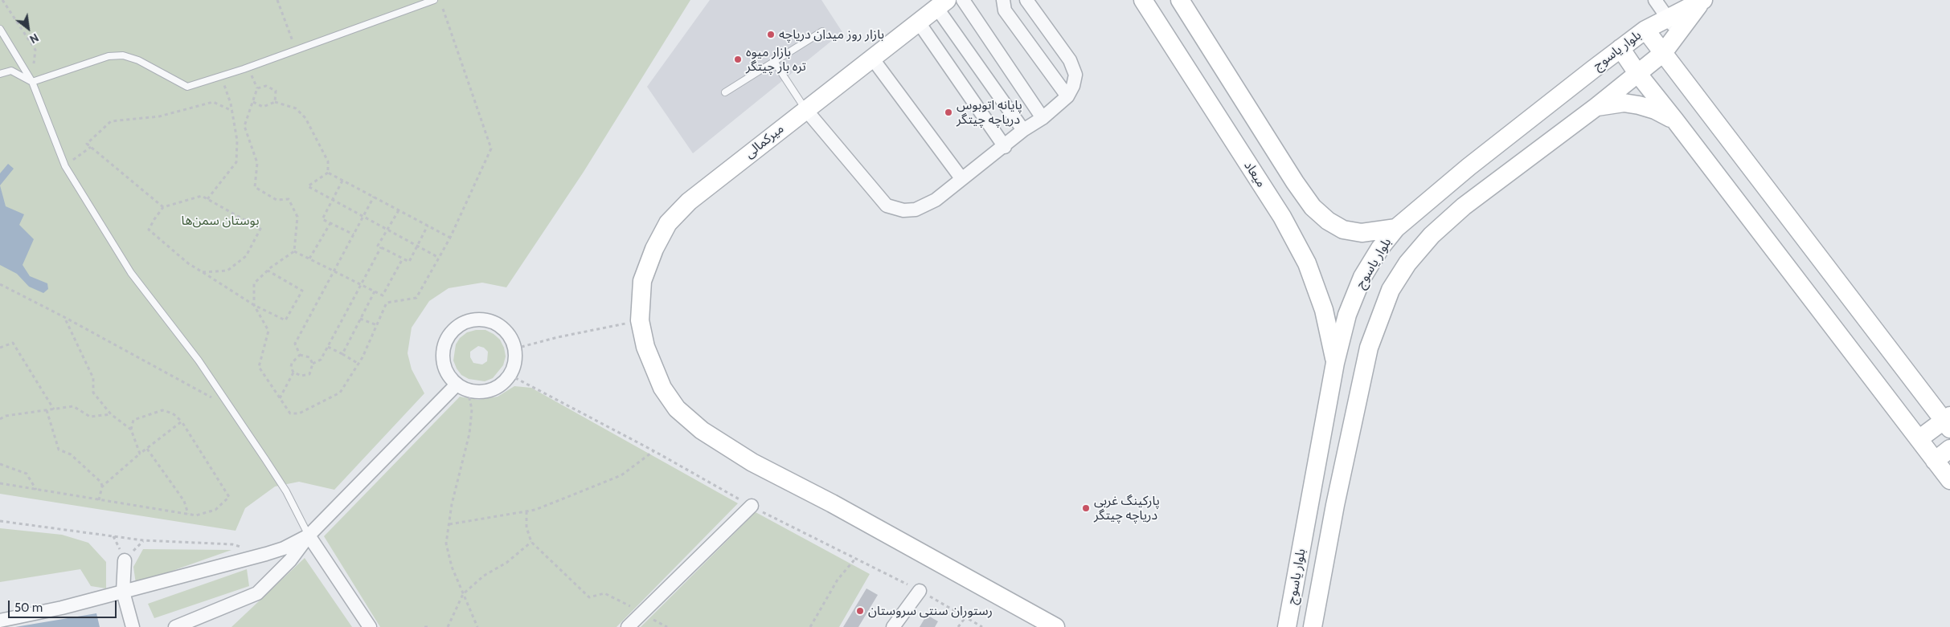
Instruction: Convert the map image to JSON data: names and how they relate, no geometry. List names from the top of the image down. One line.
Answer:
{"streets":{"street":["بلوار یاسوج","میرکمالی","میعاد"]},"crossings":[["بلوار یاسوج","میعاد"]],"parks":["بوستان سمن‌ها"],"places":["بازار روز میدان دریاچه","بازار میوه تره بار چیتگر","پایانه اتوبوس دریاچه چیتگر","پارکینگ غربی دریاچه چیتگر","رستوران سنتی سروستان"],"scale_bar":"50 m","north":"bottom right"}
